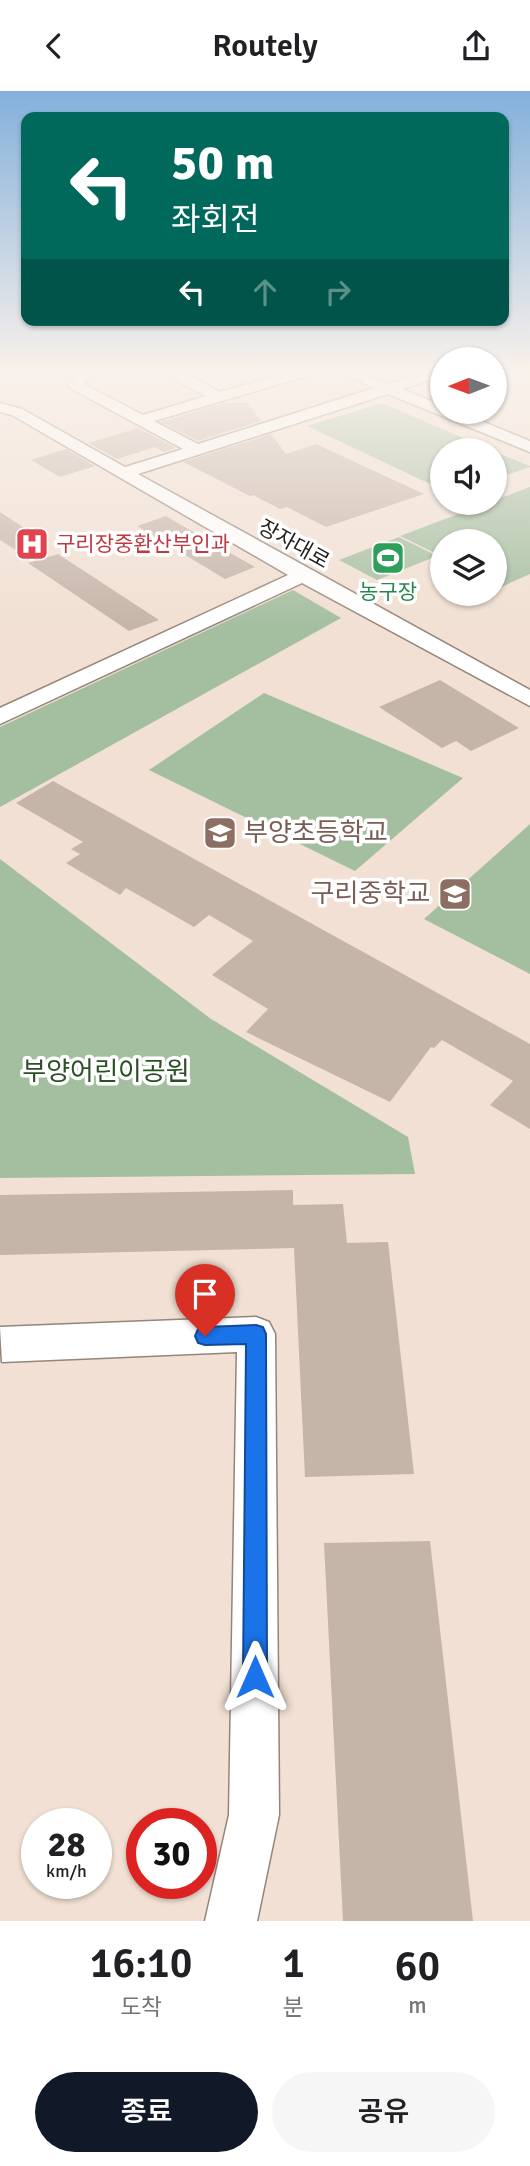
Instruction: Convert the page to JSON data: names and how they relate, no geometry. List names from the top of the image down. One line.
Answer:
{"streets":{"street":["장자대로"]},"parks":["부양어린이공원"],"places":{"hospital":["구리장중환산부인과"],"sports":["농구장"],"school or university":["부양초등학교","구리중학교"]},"north":"left","page":{"header":"Routely","turn":["50 m","좌회전"],"speed":"28 km/h","limit":"30","eta":["16:10","도착","1","분","60","m"],"buttons":["종료","공유"]}}
